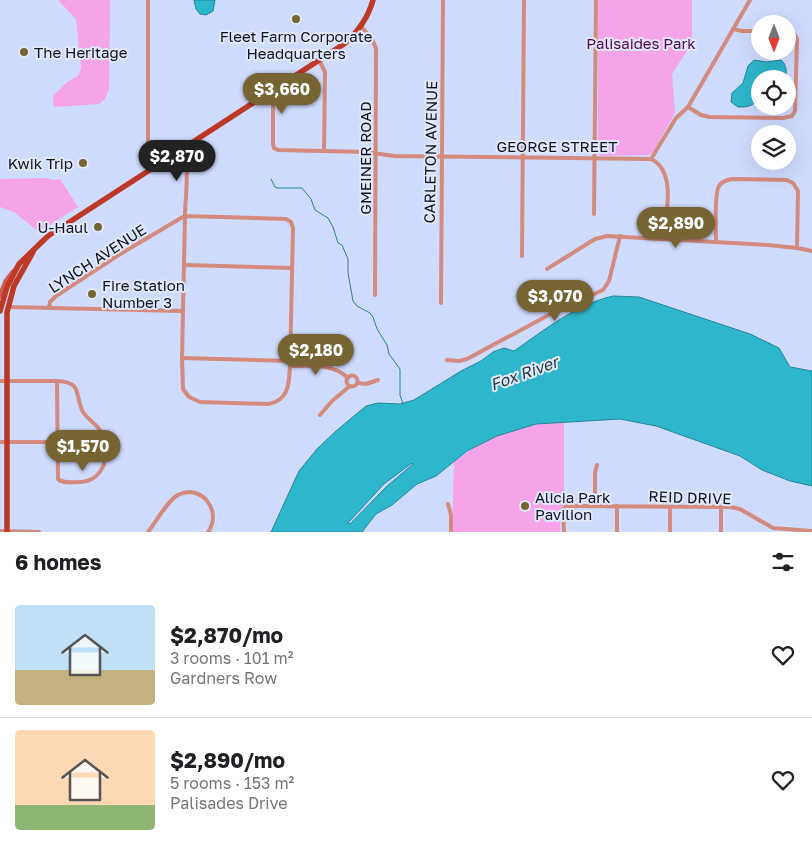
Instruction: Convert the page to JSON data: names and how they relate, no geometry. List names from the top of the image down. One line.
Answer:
{"streets":{"street":["GEORGE STREET","CARLETON AVENUE","GMEINER ROAD","LYNCH AVENUE","REID DRIVE"]},"crossings":[["GEORGE STREET","CARLETON AVENUE"],["GEORGE STREET","GMEINER ROAD"]],"water":["Fox River"],"parks":["Palisaides Park"],"places":["Fleet Farm Corporate Headquarters","The Heritage","Kwik Trip","U-Haul","Fire Station Number 3","Alicia Park Pavilion"],"north":"bottom","page":{"price":["$3,660","$2,870","$2,890","$3,070","$2,180","$1,570"],"heading":"6 homes","list":[{"name":"$2,870/mo","note":"3 rooms · 101 m² · Gardners Row"},{"name":"$2,890/mo","note":"5 rooms · 153 m² · Palisades Drive"}]}}
